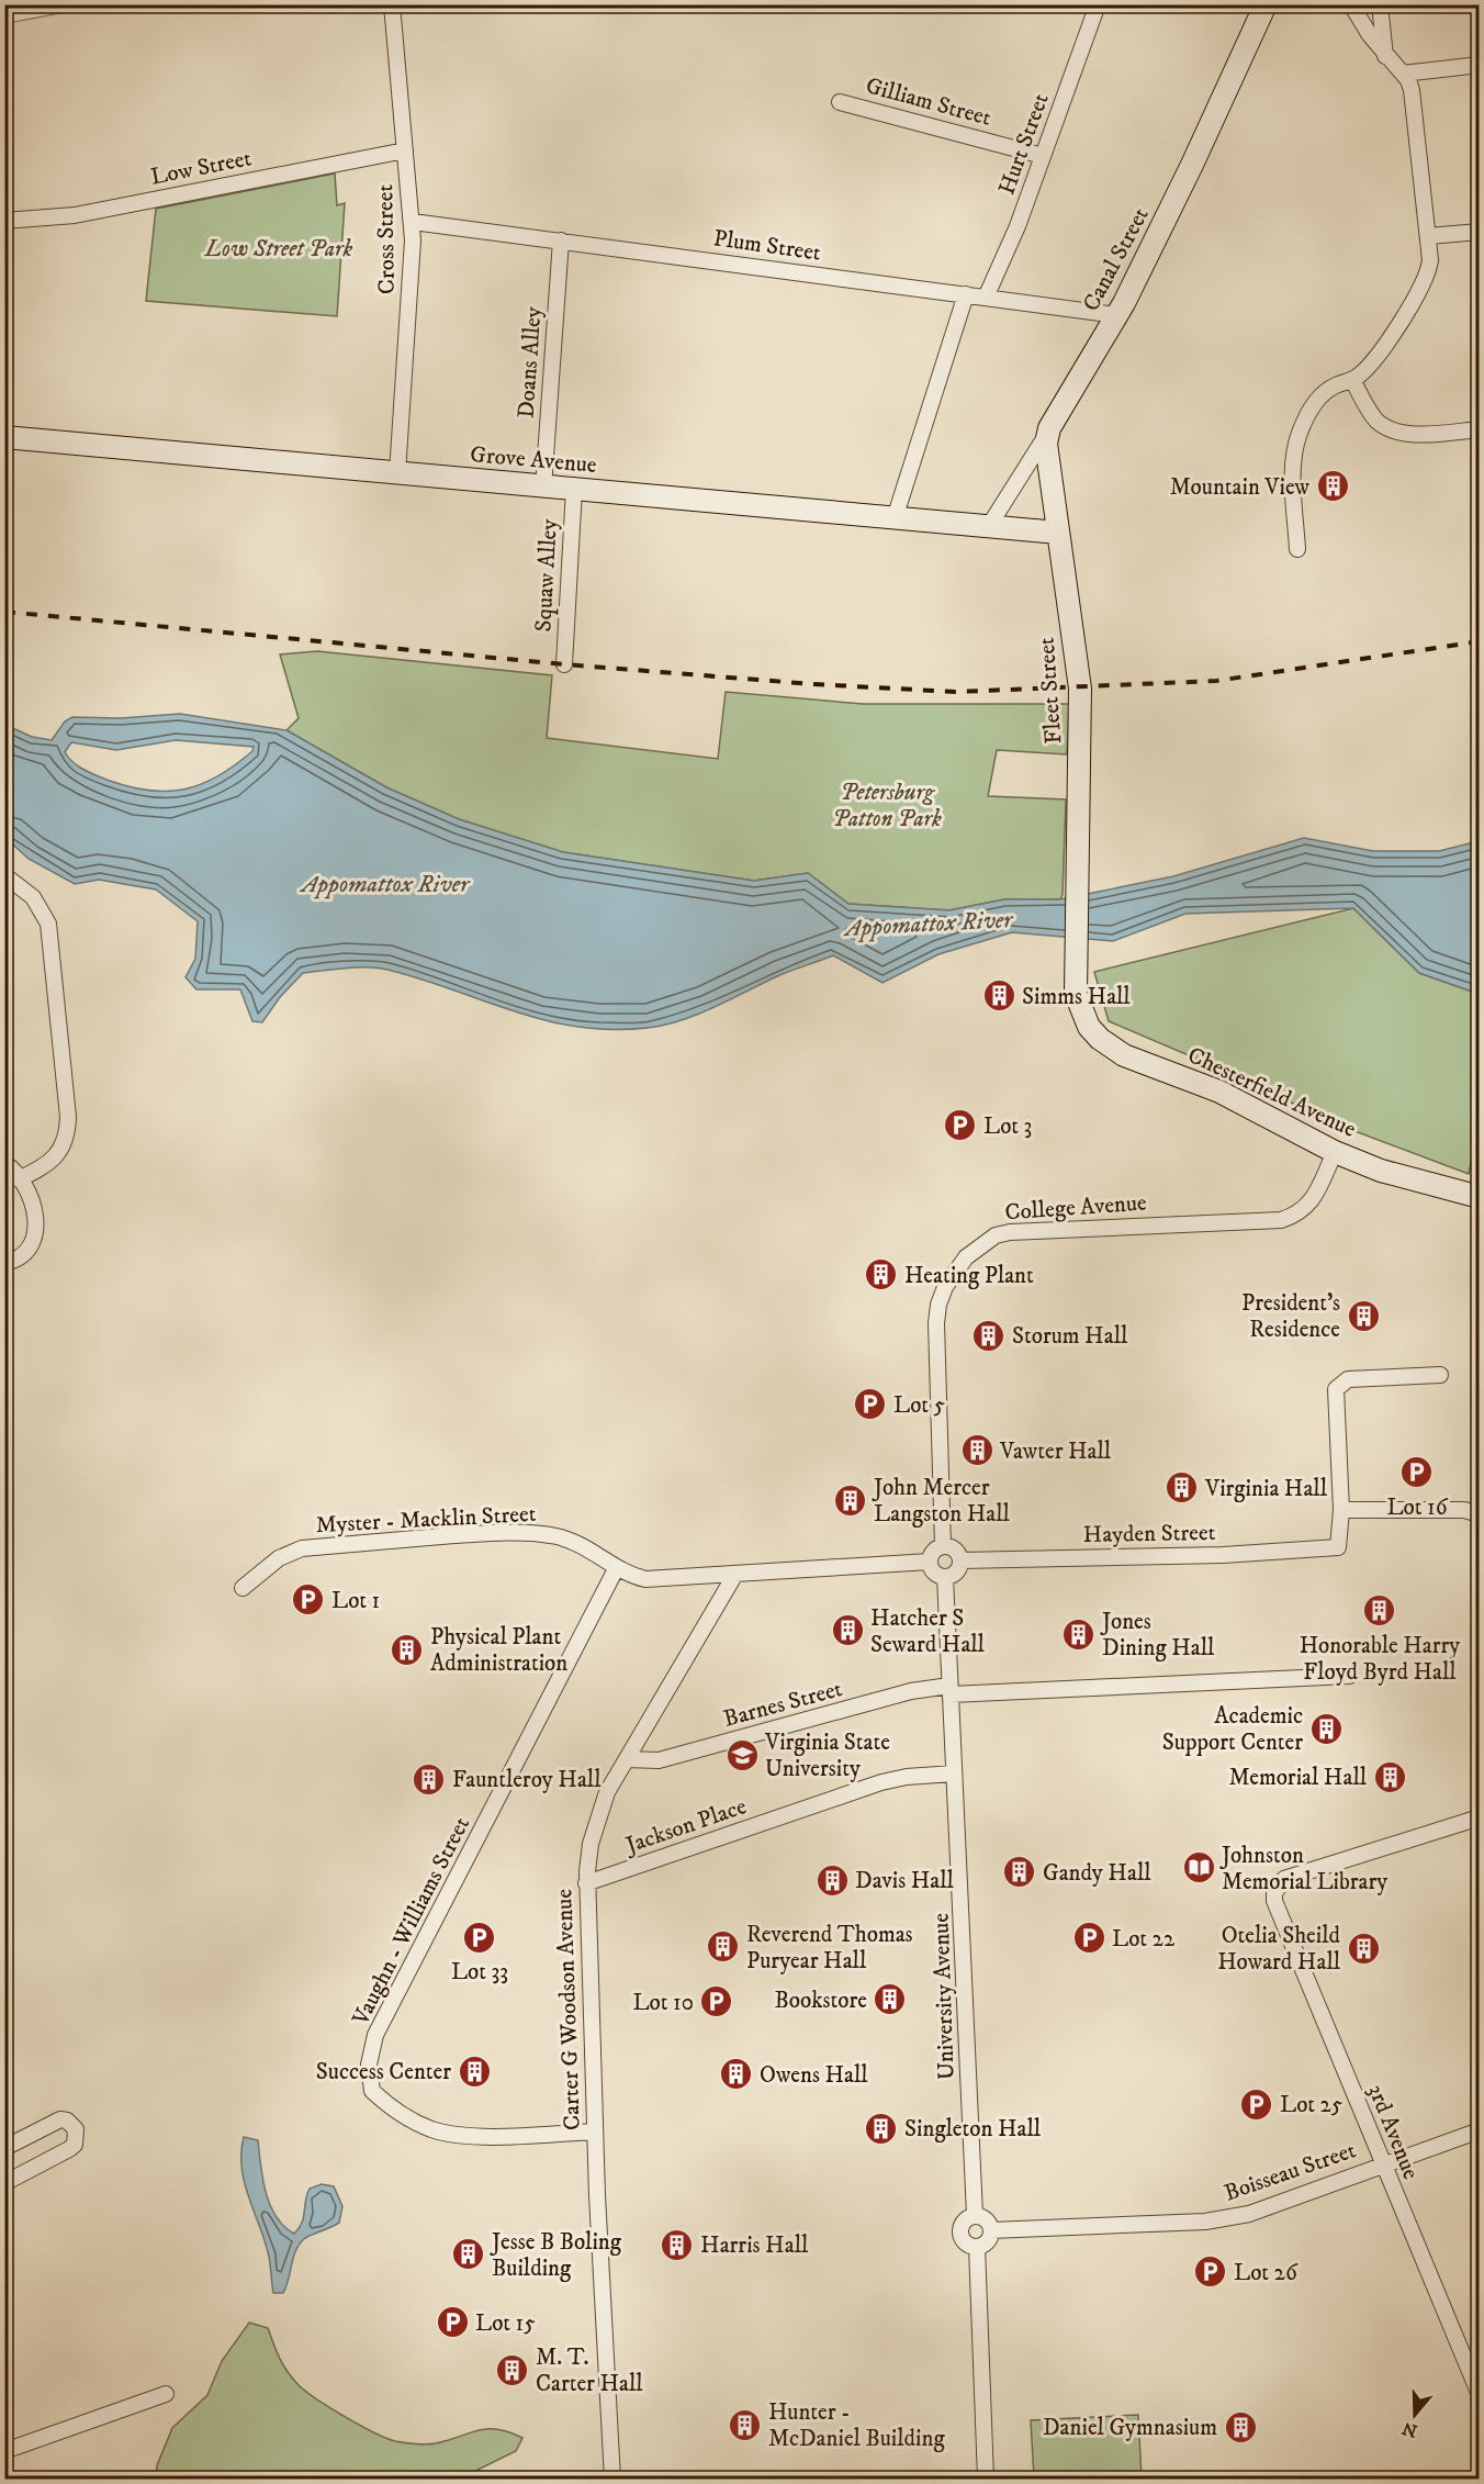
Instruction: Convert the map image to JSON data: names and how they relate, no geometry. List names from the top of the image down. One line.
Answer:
{"streets":{"main road":["Canal Street","Grove Avenue","Fleet Street","Chesterfield Avenue"],"street":["Gilliam Street","Hurt Street","Low Street","Cross Street","Plum Street","Doans Alley","Squaw Alley","College Avenue","Myster - Macklin Street","Hayden Street","Barnes Street","Jackson Place","Vaughn - Williams Street","University Avenue","Carter G Woodson Avenue","3rd Avenue","Boisseau Street"]},"crossings":[["Gilliam Street","Hurt Street"],["Hurt Street","Plum Street"],["Low Street","Cross Street"],["Cross Street","Plum Street"],["Cross Street","Grove Avenue"],["Plum Street","Canal Street"],["Plum Street","Doans Alley"],["Canal Street","Grove Avenue"],["Canal Street","Fleet Street"],["Doans Alley","Grove Avenue"],["Grove Avenue","Squaw Alley"],["Grove Avenue","Fleet Street"],["Fleet Street","Chesterfield Avenue"],["Chesterfield Avenue","College Avenue"],["College Avenue","Hayden Street"],["College Avenue","University Avenue"],["Myster - Macklin Street","Vaughn - Williams Street"],["Hayden Street","University Avenue"],["Barnes Street","University Avenue"],["Barnes Street","Carter G Woodson Avenue"],["Jackson Place","University Avenue"],["Jackson Place","Carter G Woodson Avenue"],["Vaughn - Williams Street","Carter G Woodson Avenue"],["University Avenue","Boisseau Street"],["3rd Avenue","Boisseau Street"]],"water":["Appomattox River"],"parks":["Low Street Park","Petersburg Patton Park"],"places":{"building":["Mountain View","Simms Hall","Heating Plant","President's Residence","Storum Hall","Vawter Hall","Virginia Hall","John Mercer Langston Hall","Honorable Harry Floyd Byrd Hall","Hatcher S Seward Hall","Jones Dining Hall","Physical Plant Administration","Academic Support Center","Memorial Hall","Fauntleroy Hall","Gandy Hall","Davis Hall","Reverend Thomas Puryear Hall","Otelia Sheild Howard Hall","Bookstore","Success Center","Owens Hall","Singleton Hall","Harris Hall","Jesse B Boling Building","M. T. Carter Hall","Hunter - McDaniel Building","Daniel Gymnasium"],"parking":["Lot 3","Lot 5","Lot 16","Lot 1","Lot 33","Lot 22","Lot 10","Lot 25","Lot 26","Lot 15"],"school or university":["Virginia State University"],"library":["Johnston Memorial Library"]},"north":"bottom"}
